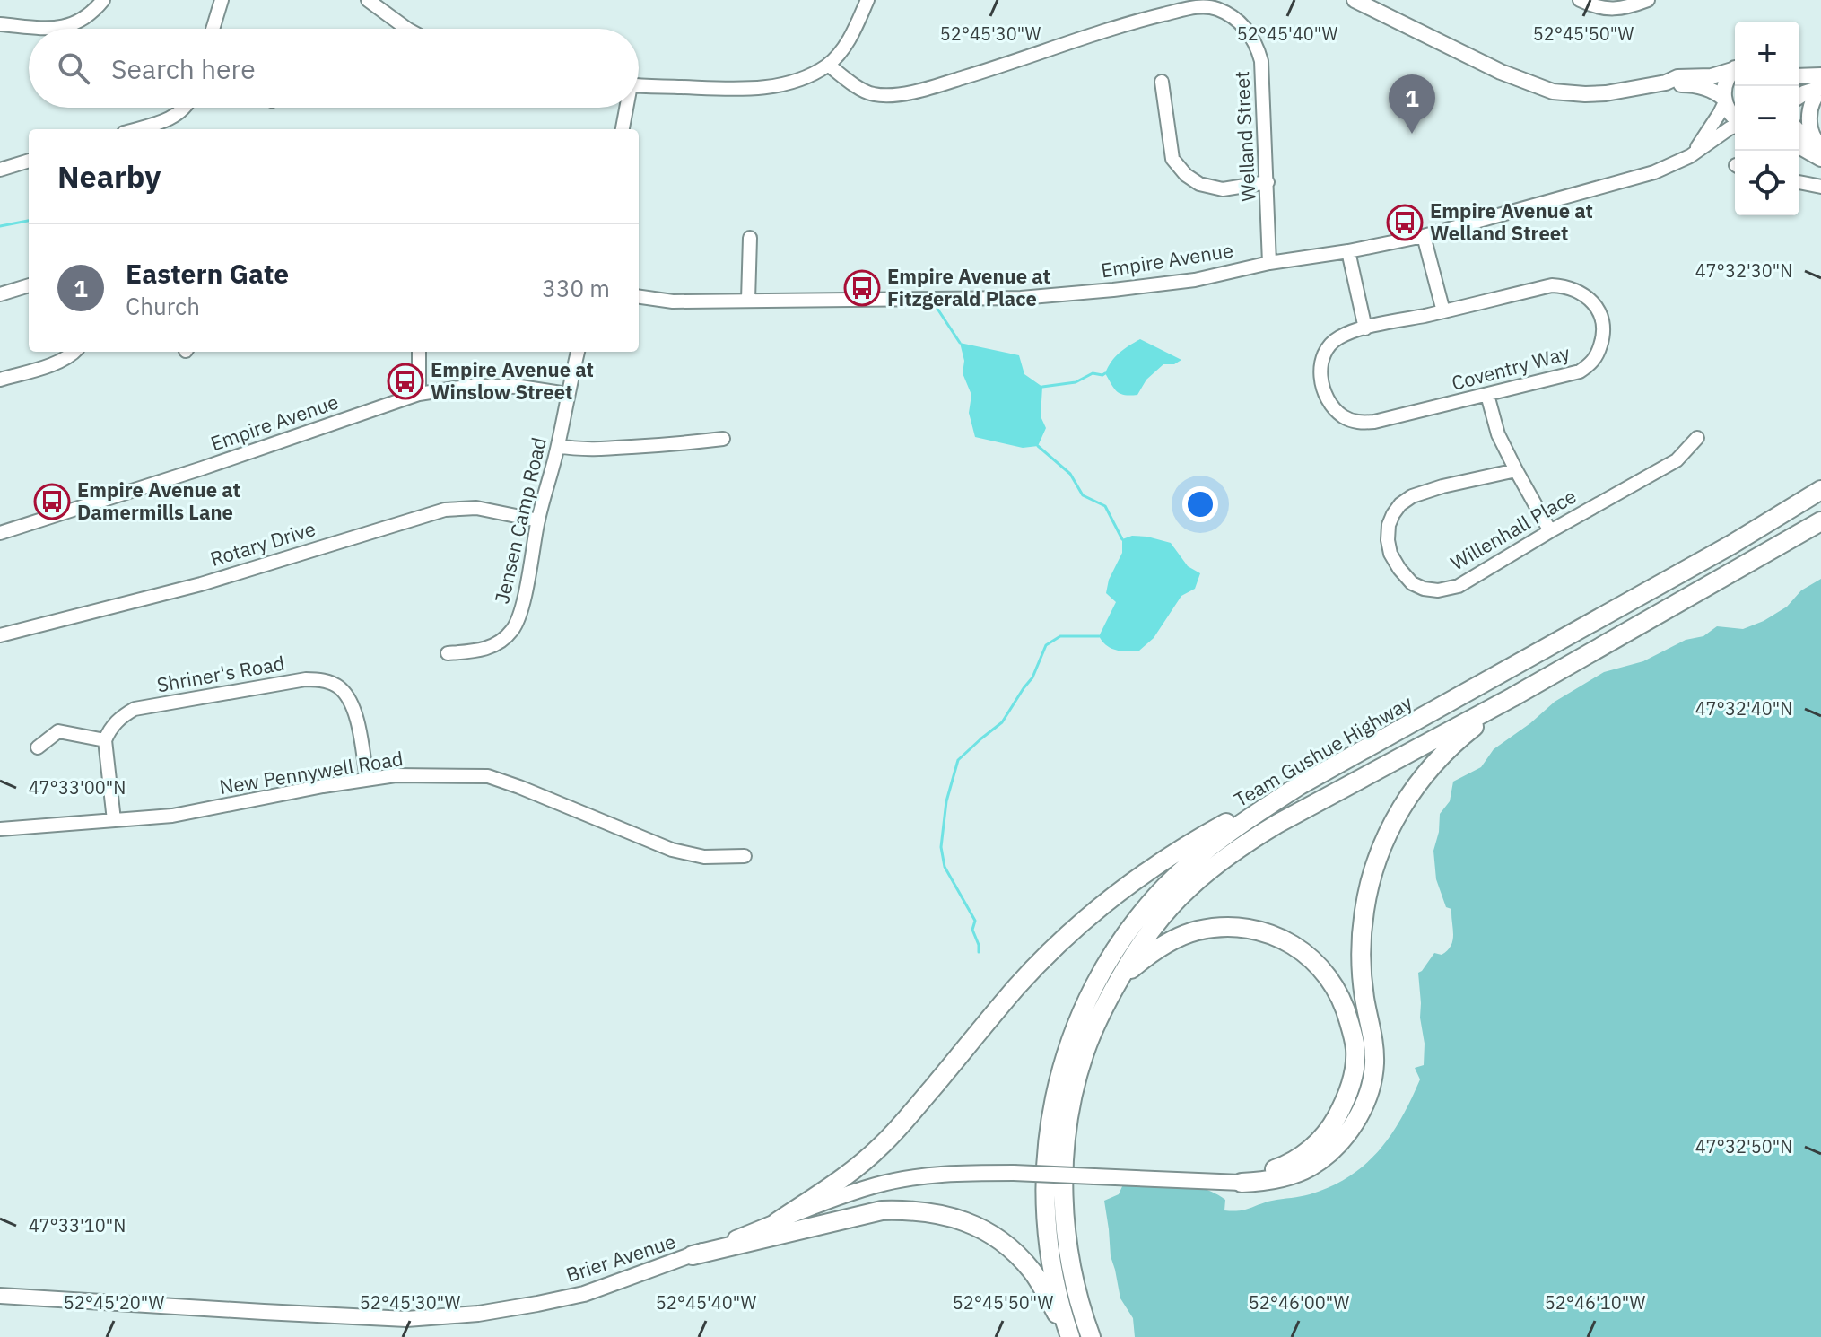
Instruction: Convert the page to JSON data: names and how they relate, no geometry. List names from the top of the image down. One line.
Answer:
{"streets":{"highway":["Team Gushue Highway"],"main road":["Brier Avenue"],"street":["Welland Street","Empire Avenue","Coventry Way","Jensen Camp Road","Willenhall Place","Rotary Drive","Shriner's Road","New Pennywell Road"]},"crossings":[["Welland Street","Empire Avenue"],["Empire Avenue","Jensen Camp Road"],["Jensen Camp Road","Rotary Drive"],["Shriner's Road","New Pennywell Road"]],"places":{"bus stop":["Empire Avenue at Welland Street","Empire Avenue at Fitzgerald Place","Empire Avenue at Winslow Street","Empire Avenue at Damermills Lane"]},"page":{"map_buttons":["+","−"],"search":"Search here","pins":"1","heading":"Nearby","list":[{"mark":"1","name":"Eastern Gate","note":"Church","value":"330 m"}]},"coordinates":["52°45'30\"W","52°45'40\"W","52°45'50\"W","47°32'30\"N","47°32'40\"N","47°33'00\"N","47°32'50\"N","47°33'10\"N","52°45'20\"W","52°46'00\"W","52°46'10\"W"]}
